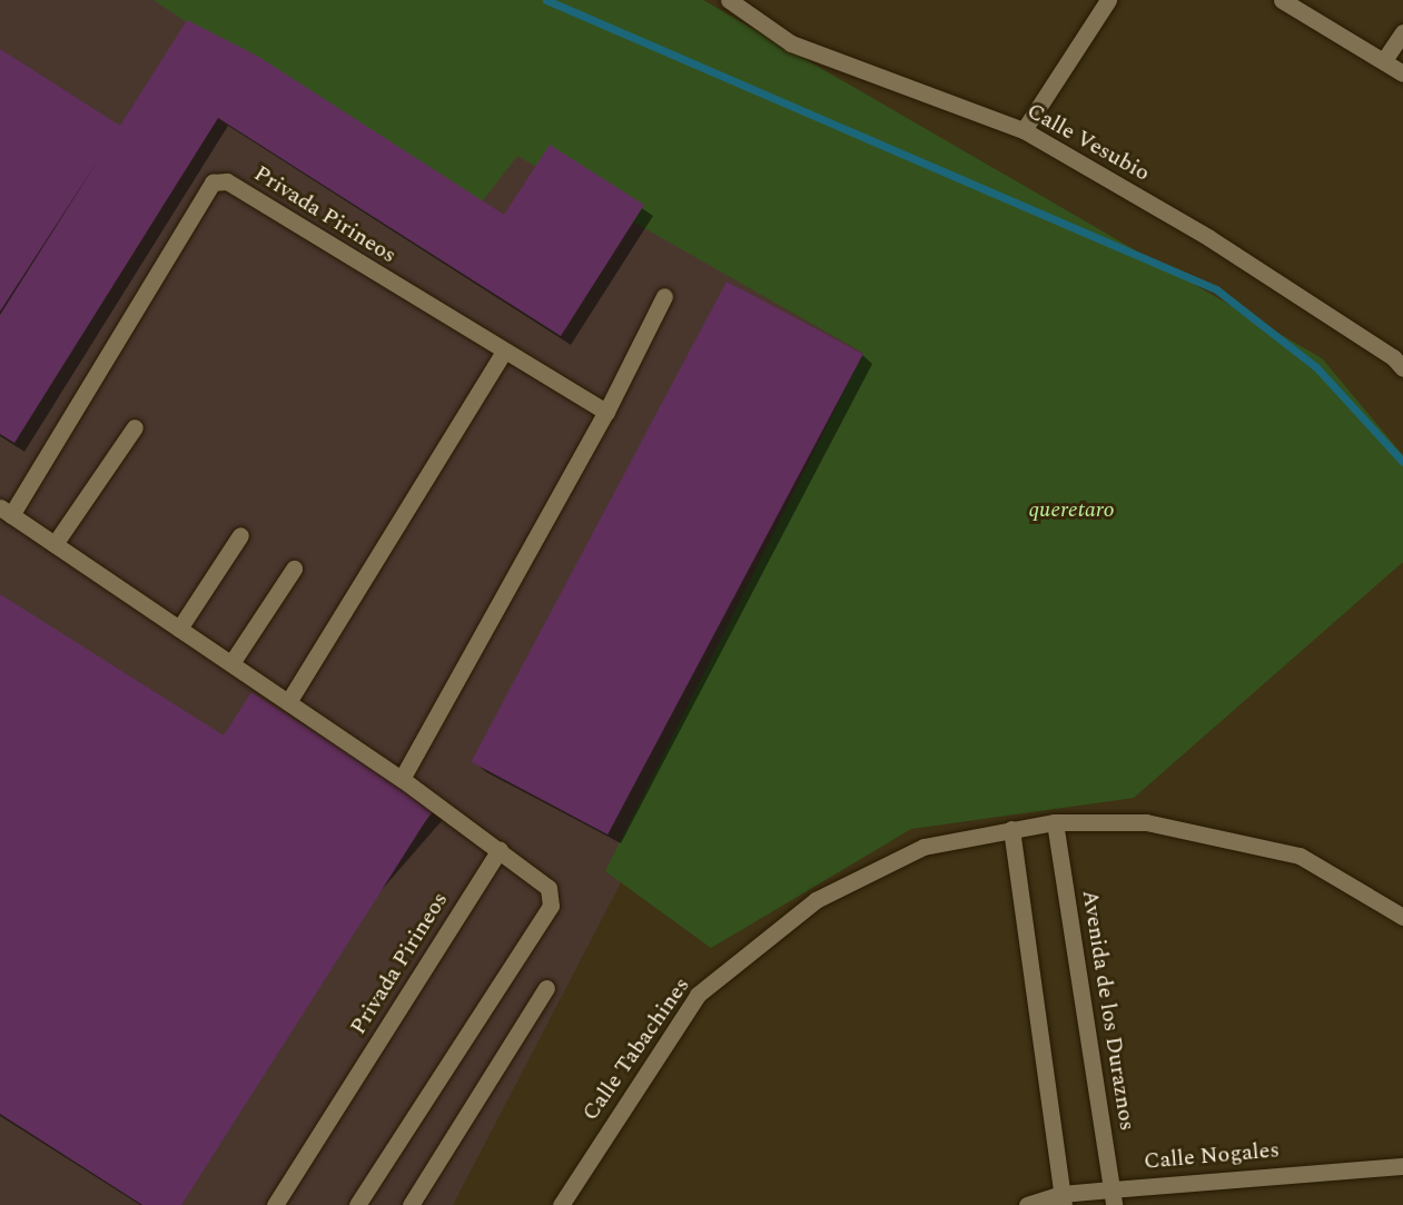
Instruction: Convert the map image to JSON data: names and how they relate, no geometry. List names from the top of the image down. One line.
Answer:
{"streets":{"street":["Calle Vesubio","Privada Pirineos","Avenida de los Duraznos","Calle Tabachines","Calle Nogales"]},"crossings":[["Avenida de los Duraznos","Calle Tabachines"],["Avenida de los Duraznos","Calle Nogales"]],"parks":["queretaro"]}
